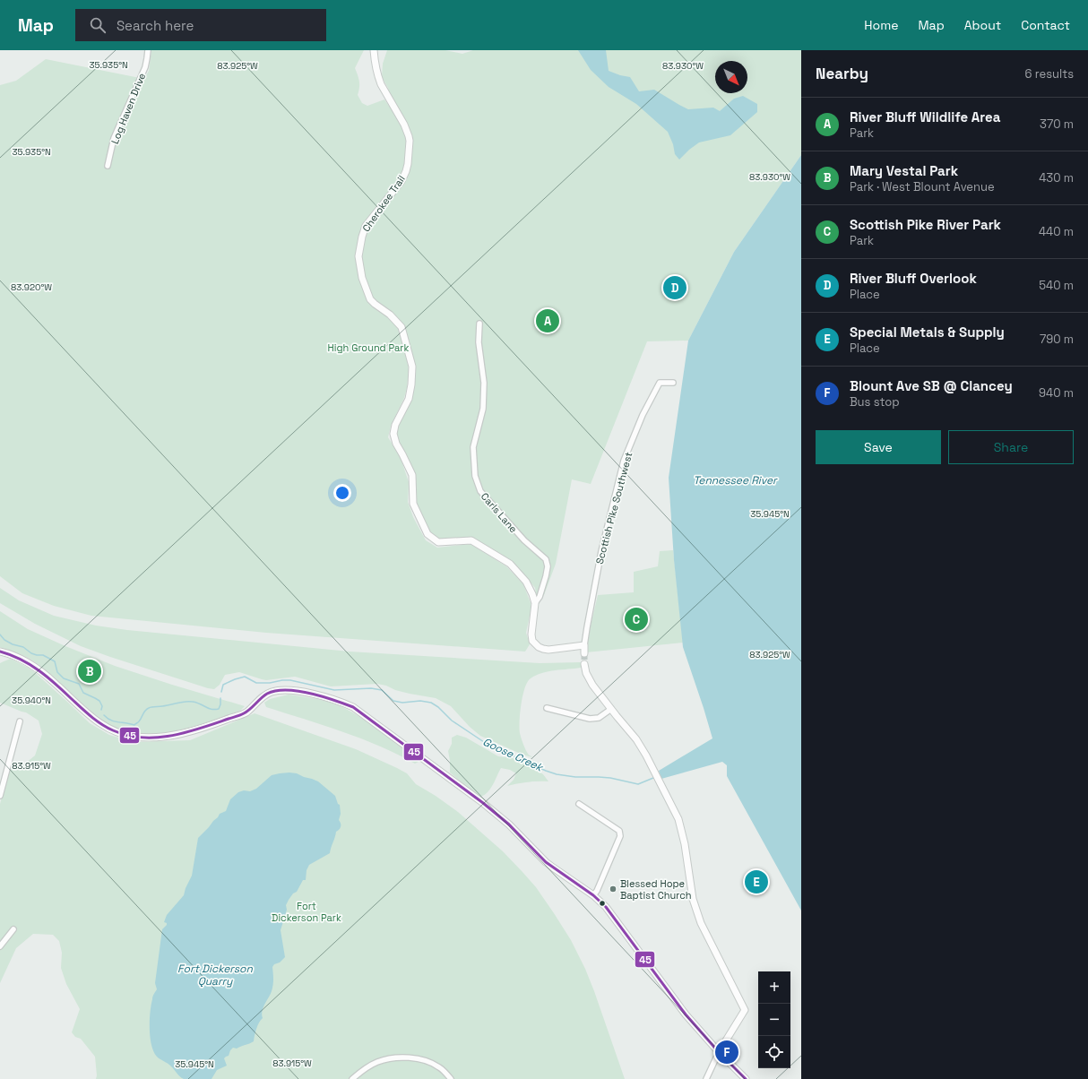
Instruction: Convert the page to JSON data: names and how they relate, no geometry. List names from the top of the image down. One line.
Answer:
{"streets":{"street":["Log Haven Drive","Cherokee Trail","Scottish Pike Southwest","Carls Lane"]},"crossings":[["Cherokee Trail","Scottish Pike Southwest"],["Cherokee Trail","Carls Lane"]],"water":["Tennessee River","Goose Creek","Fort Dickerson Quarry"],"parks":["High Ground Park","Fort Dickerson Park"],"places":["Blessed Hope Baptist Church"],"lines":["transit line 45"],"north":"bottom right","page":{"header":"Map","search":"Search here","nav":["Home","Map","About","Contact"],"heading":["Nearby","6 results"],"list":[{"mark":"A","name":"River Bluff Wildlife Area","note":"Park","value":"370 m"},{"mark":"B","name":"Mary Vestal Park","note":"Park · West Blount Avenue","value":"430 m"},{"mark":"C","name":"Scottish Pike River Park","note":"Park","value":"440 m"},{"mark":"D","name":"River Bluff Overlook","note":"Place","value":"540 m"},{"mark":"E","name":"Special Metals & Supply","note":"Place","value":"790 m"},{"mark":"F","name":"Blount Ave SB @ Clancey","note":"Bus stop","value":"940 m"}],"pins":["D","A","C","B","E","F"],"buttons":["Save","Share"],"map_buttons":["+","−"]},"coordinates":["35.935°N","83.925°W","83.930°W","83.920°W","35.945°N","35.940°N","83.915°W"]}
